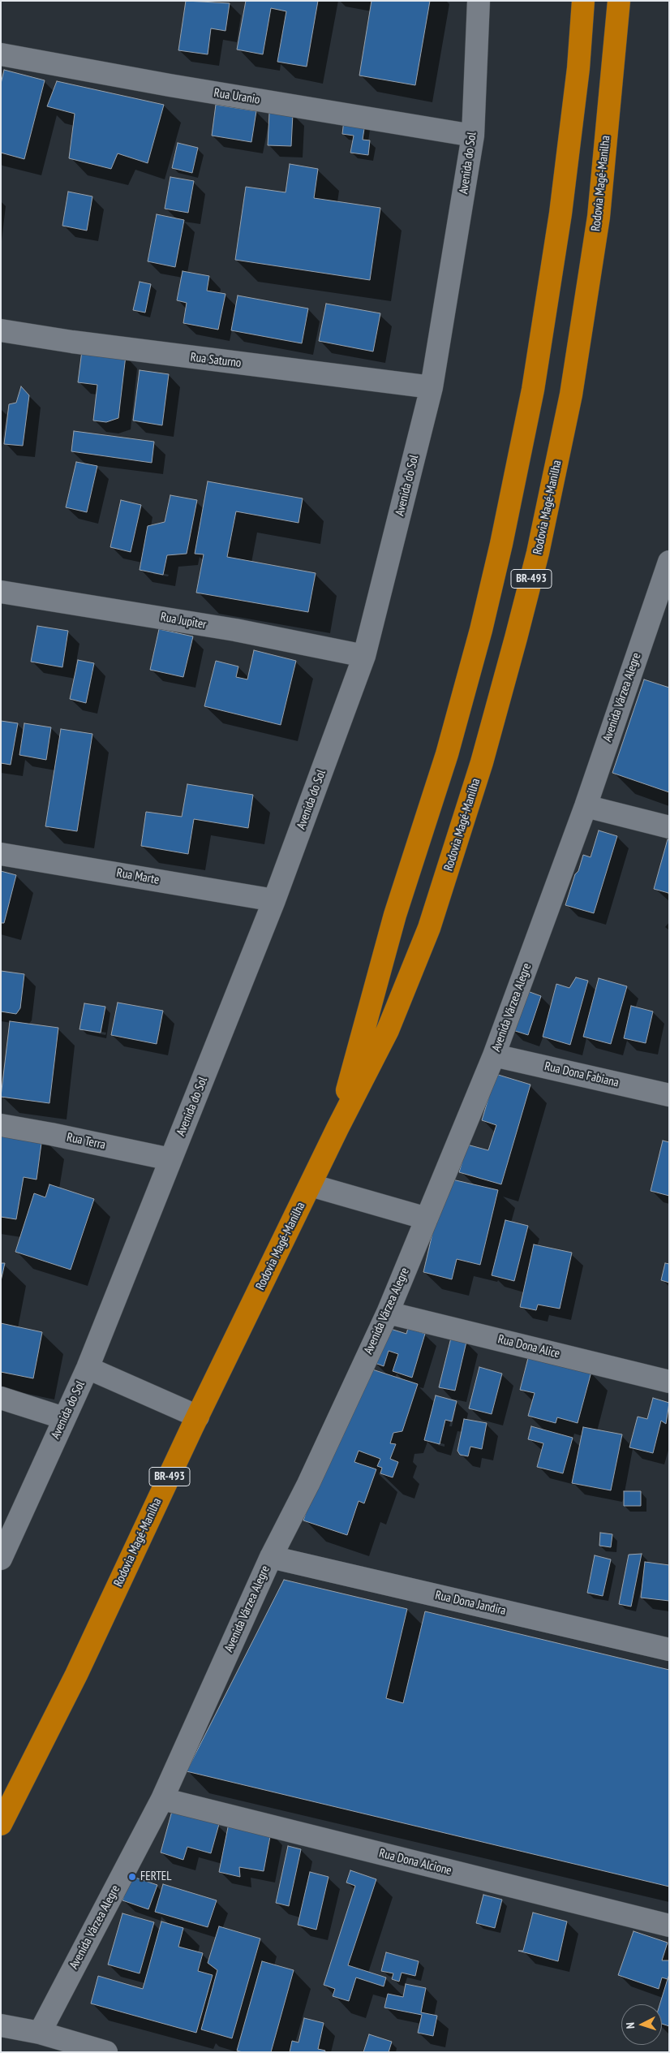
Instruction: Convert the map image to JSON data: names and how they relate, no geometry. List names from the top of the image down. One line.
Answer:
{"streets":{"highway":["Rodovia Magé-Manilha","BR-493"],"street":["Rua Uranio","Avenida do Sol","Rua Saturno","Rua Jupiter","Avenida Várzea Alegre","Rua Marte","Rua Dona Fabiana","Rua Terra","Rua Dona Alice","Rua Dona Jandira","Rua Dona Alcione"]},"crossings":[["Rua Uranio","Avenida do Sol"],["Avenida do Sol","Rua Saturno"],["Avenida do Sol","Rua Jupiter"],["Avenida do Sol","Rua Marte"],["Avenida do Sol","Rua Terra"],["Avenida Várzea Alegre","Rua Dona Fabiana"],["Avenida Várzea Alegre","Rua Dona Alice"],["Avenida Várzea Alegre","Rua Dona Jandira"],["Avenida Várzea Alegre","Rua Dona Alcione"]],"places":["FERTEL"],"north":"left"}
